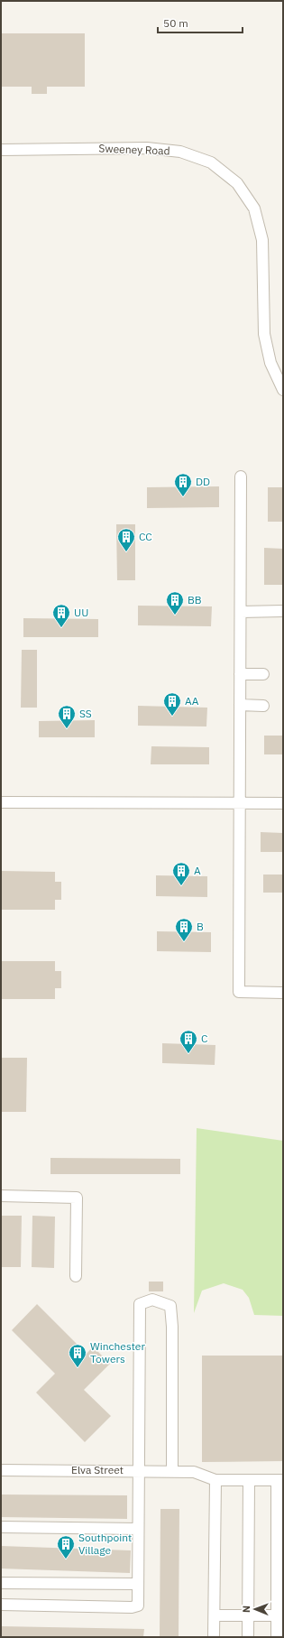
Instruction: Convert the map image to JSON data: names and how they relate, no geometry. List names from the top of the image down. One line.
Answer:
{"streets":{"street":["Sweeney Road","Elva Street"]},"places":{"building":["DD","CC","BB","UU","AA","SS","A","B","C","Winchester Towers","Southpoint Village"]},"scale_bar":"50 m","north":"left"}
